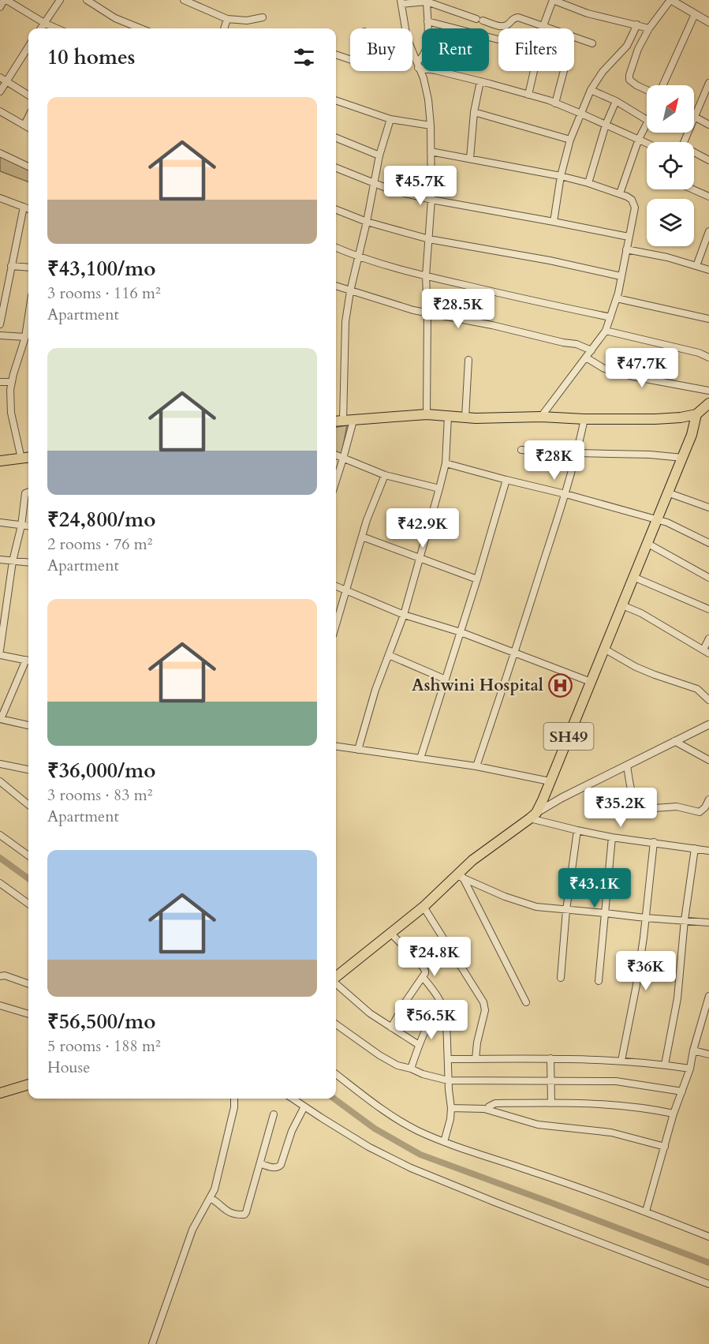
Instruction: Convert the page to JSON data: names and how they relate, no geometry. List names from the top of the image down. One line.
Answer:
{"streets":{"main road":["SH49"]},"places":{"hospital":["Ashwini Hospital"]},"north":"top right","page":{"chip":["Buy","Rent","Filters"],"heading":"10 homes","list":[{"name":"₹43,100/mo","note":"3 rooms · 116 m² · Apartment"},{"name":"₹24,800/mo","note":"2 rooms · 76 m² · Apartment"},{"name":"₹36,000/mo","note":"3 rooms · 83 m² · Apartment"},{"name":"₹56,500/mo","note":"5 rooms · 188 m² · House"}],"price":["₹45.7K","₹28.5K","₹47.7K","₹28K","₹42.9K","₹35.2K","₹43.1K","₹24.8K","₹36K","₹56.5K"]}}
